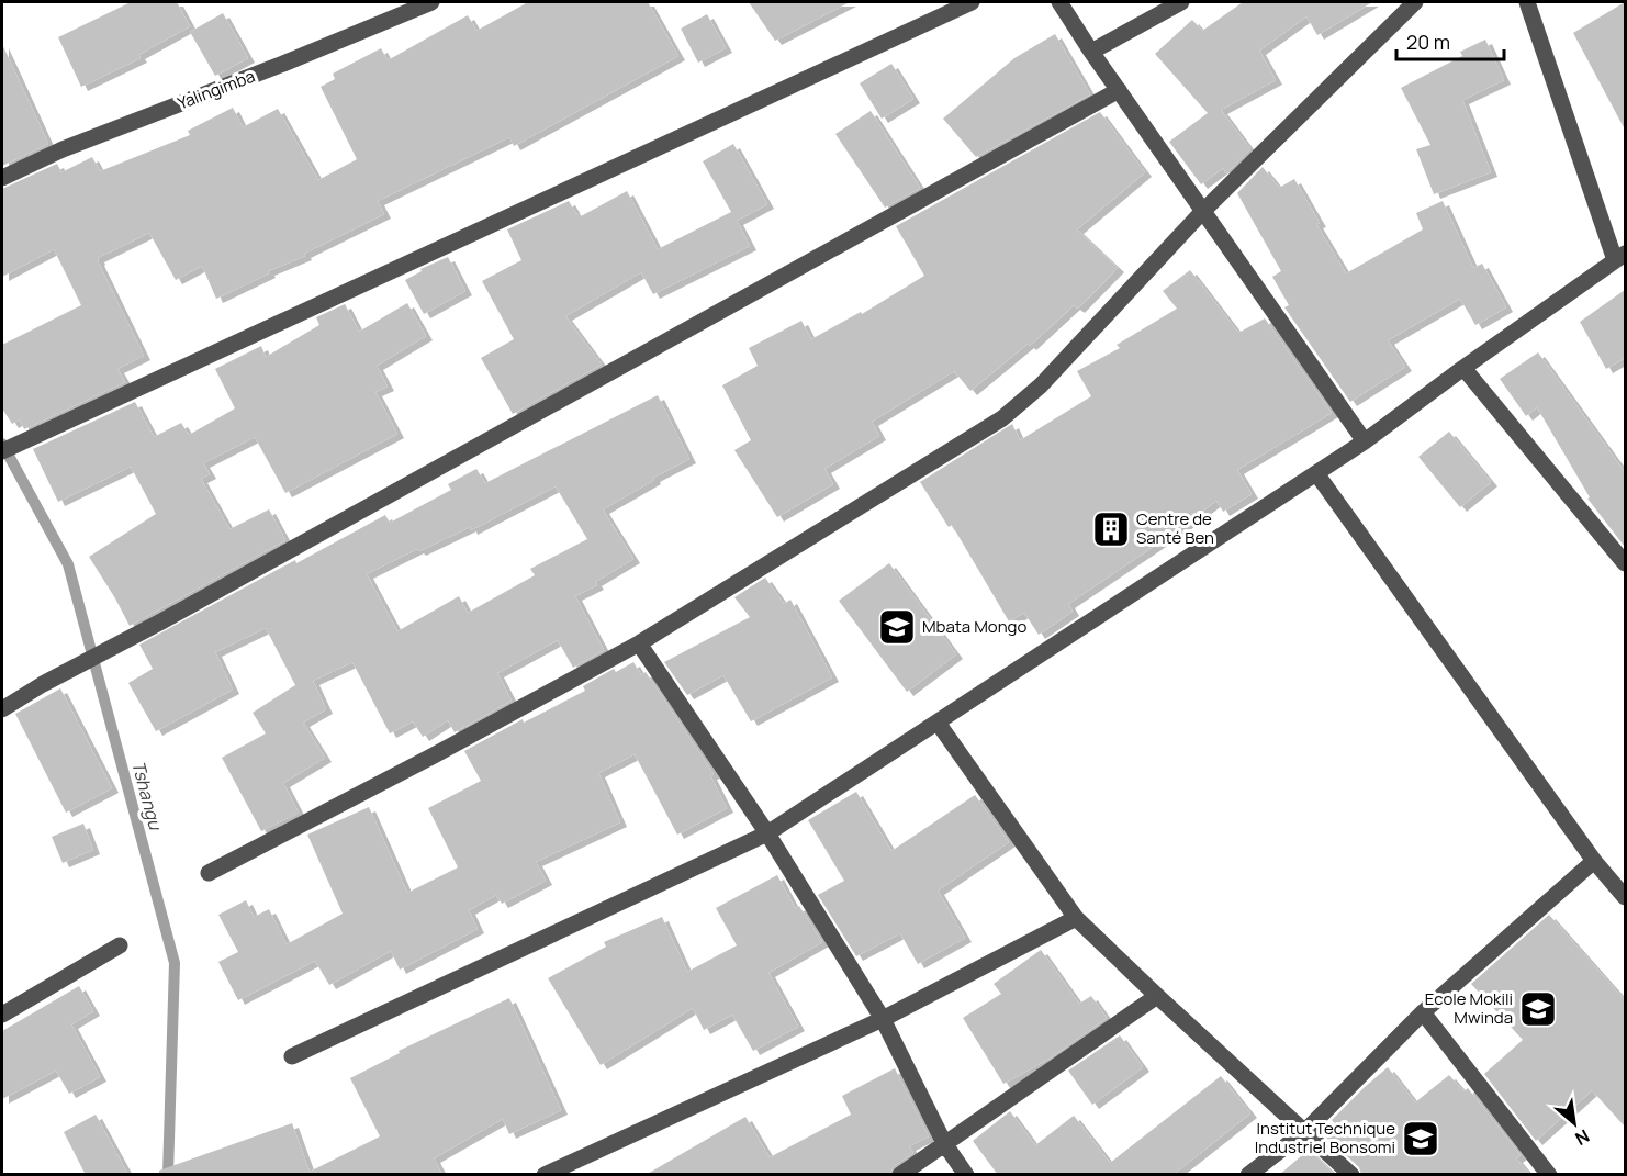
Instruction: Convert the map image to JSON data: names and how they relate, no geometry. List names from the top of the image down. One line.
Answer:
{"streets":{"street":["Yalingimba"]},"water":["Tshangu"],"places":{"building":["Centre de Santé Ben"],"school or university":["Mbata Mongo","Ecole Mokili Mwinda","Institut Technique Industriel Bonsomi"]},"scale_bar":"20 m","north":"bottom right"}
